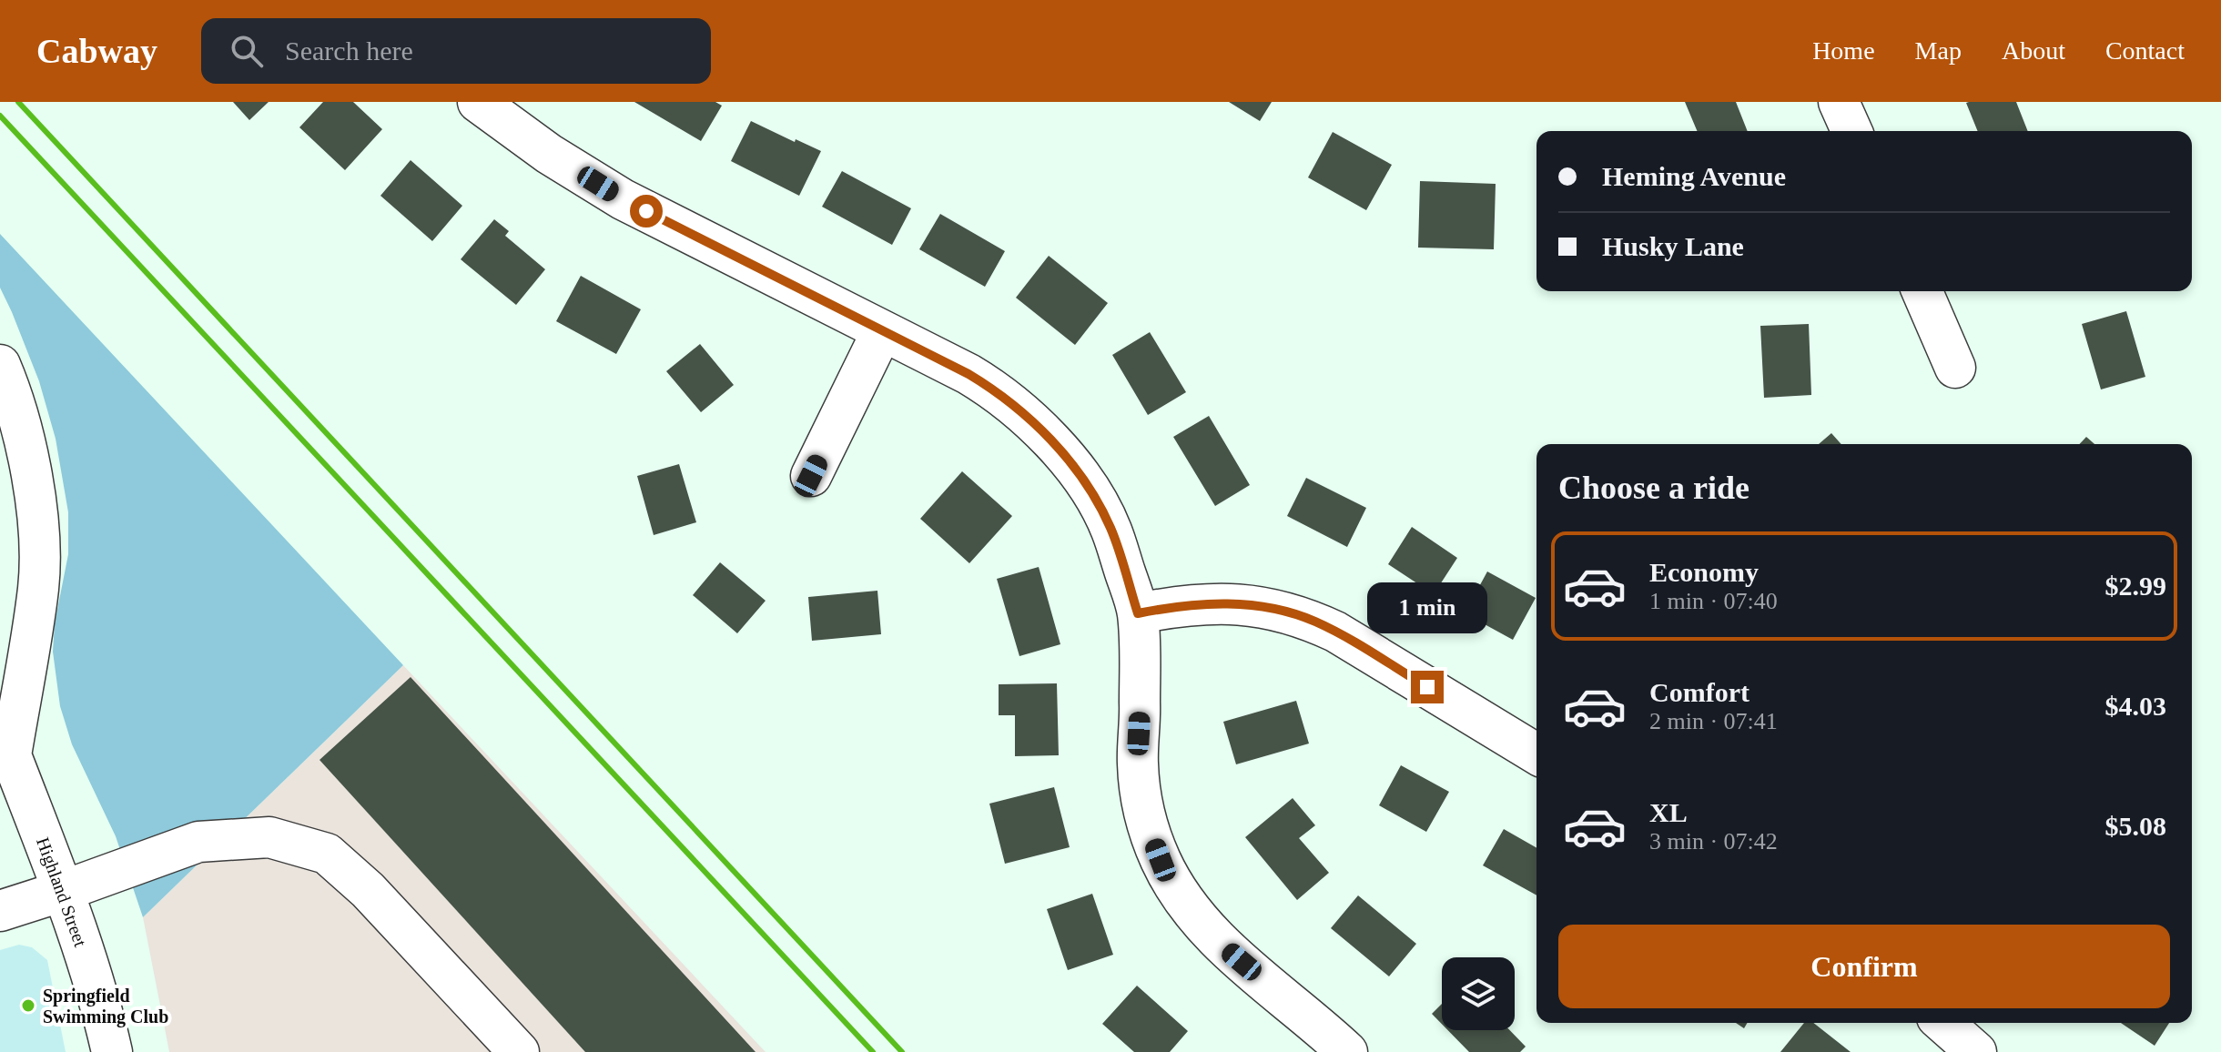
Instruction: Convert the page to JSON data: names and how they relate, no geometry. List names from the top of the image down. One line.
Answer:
{"streets":{"street":["Highland Street"]},"places":["Springfield Swimming Club"],"page":{"header":"Cabway","search":"Search here","nav":["Home","Map","About","Contact"],"banner":["Heming Avenue","Husky Lane"],"heading":"Choose a ride","list":[{"name":"Economy","note":"1 min · 07:40","value":"$2.99"},{"name":"Comfort","note":"2 min · 07:41","value":"$4.03"},{"name":"XL","note":"3 min · 07:42","value":"$5.08"}],"bubble":"1 min","buttons":"Confirm"}}
